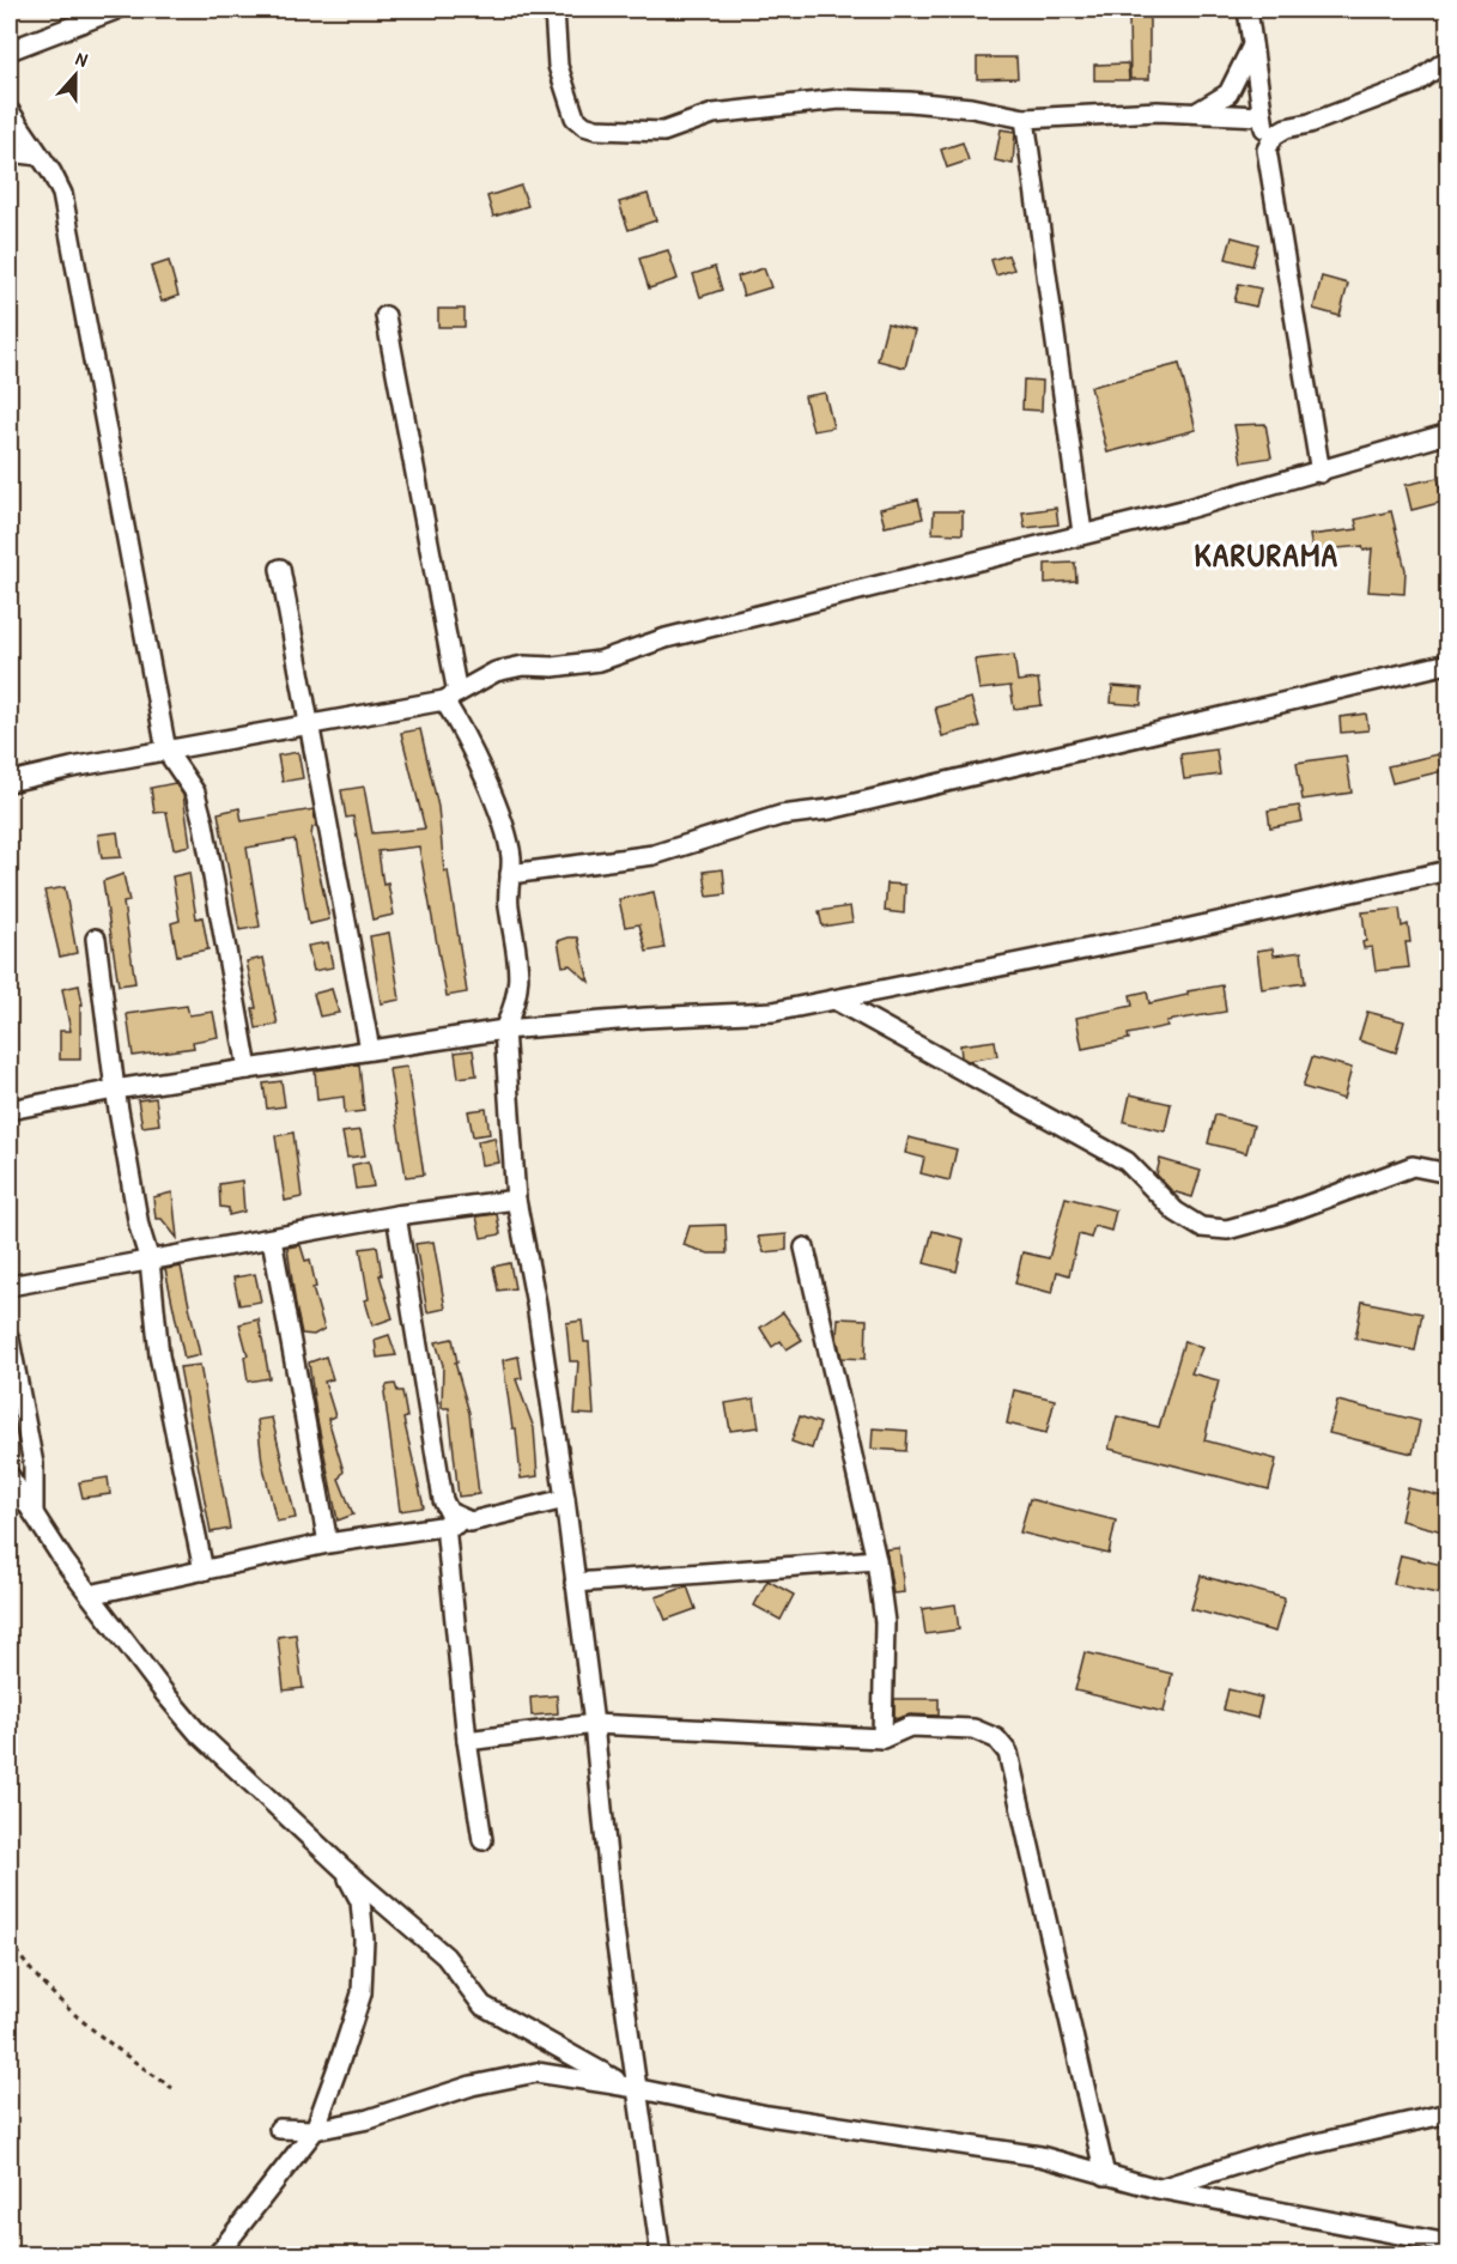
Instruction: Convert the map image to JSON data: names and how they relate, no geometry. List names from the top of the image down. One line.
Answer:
{"districts":["KARURAMA"],"north":"top"}
